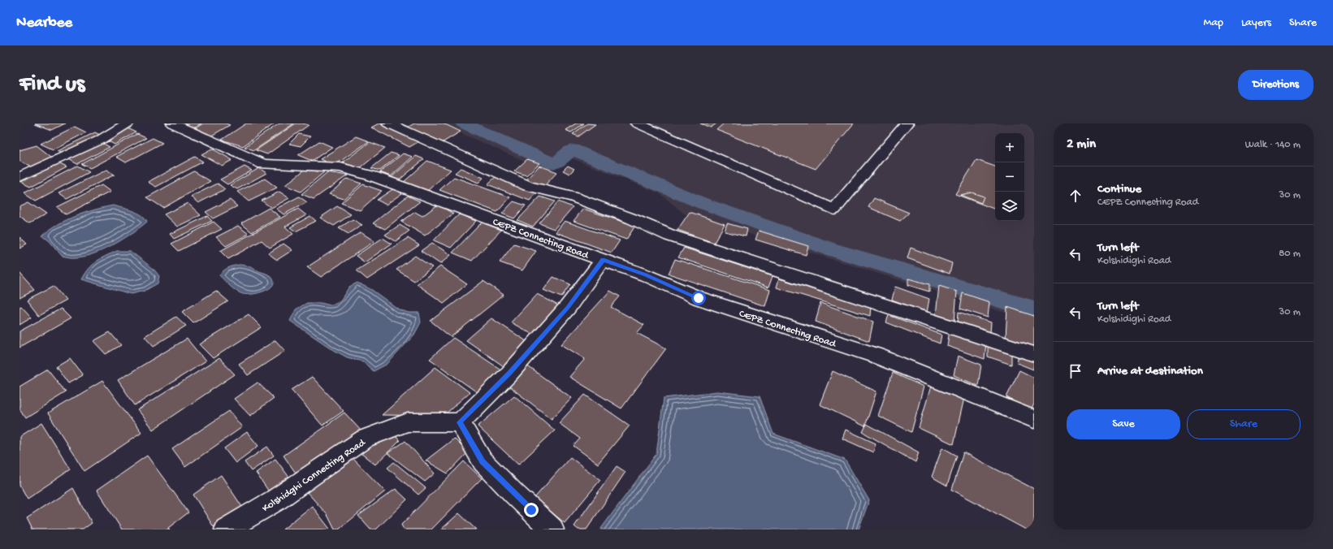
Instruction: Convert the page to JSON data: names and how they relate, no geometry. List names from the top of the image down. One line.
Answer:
{"streets":{"street":["CEPZ Connecting Road","Kolshidghi Connecting Road"]},"page":{"header":"Nearbee","nav":["Map","Layers","Share"],"buttons":["Directions",["Save","Share"]],"title":"Find us","heading":["2 min","Walk · 140 m"],"map_buttons":["+","−"],"list":[["Continue","CEPZ Connecting Road","30 m"],["Turn left","Kolshidighi Road","80 m"],["Turn left","Kolshidighi Road","30 m"],"Arrive at destination"]}}
